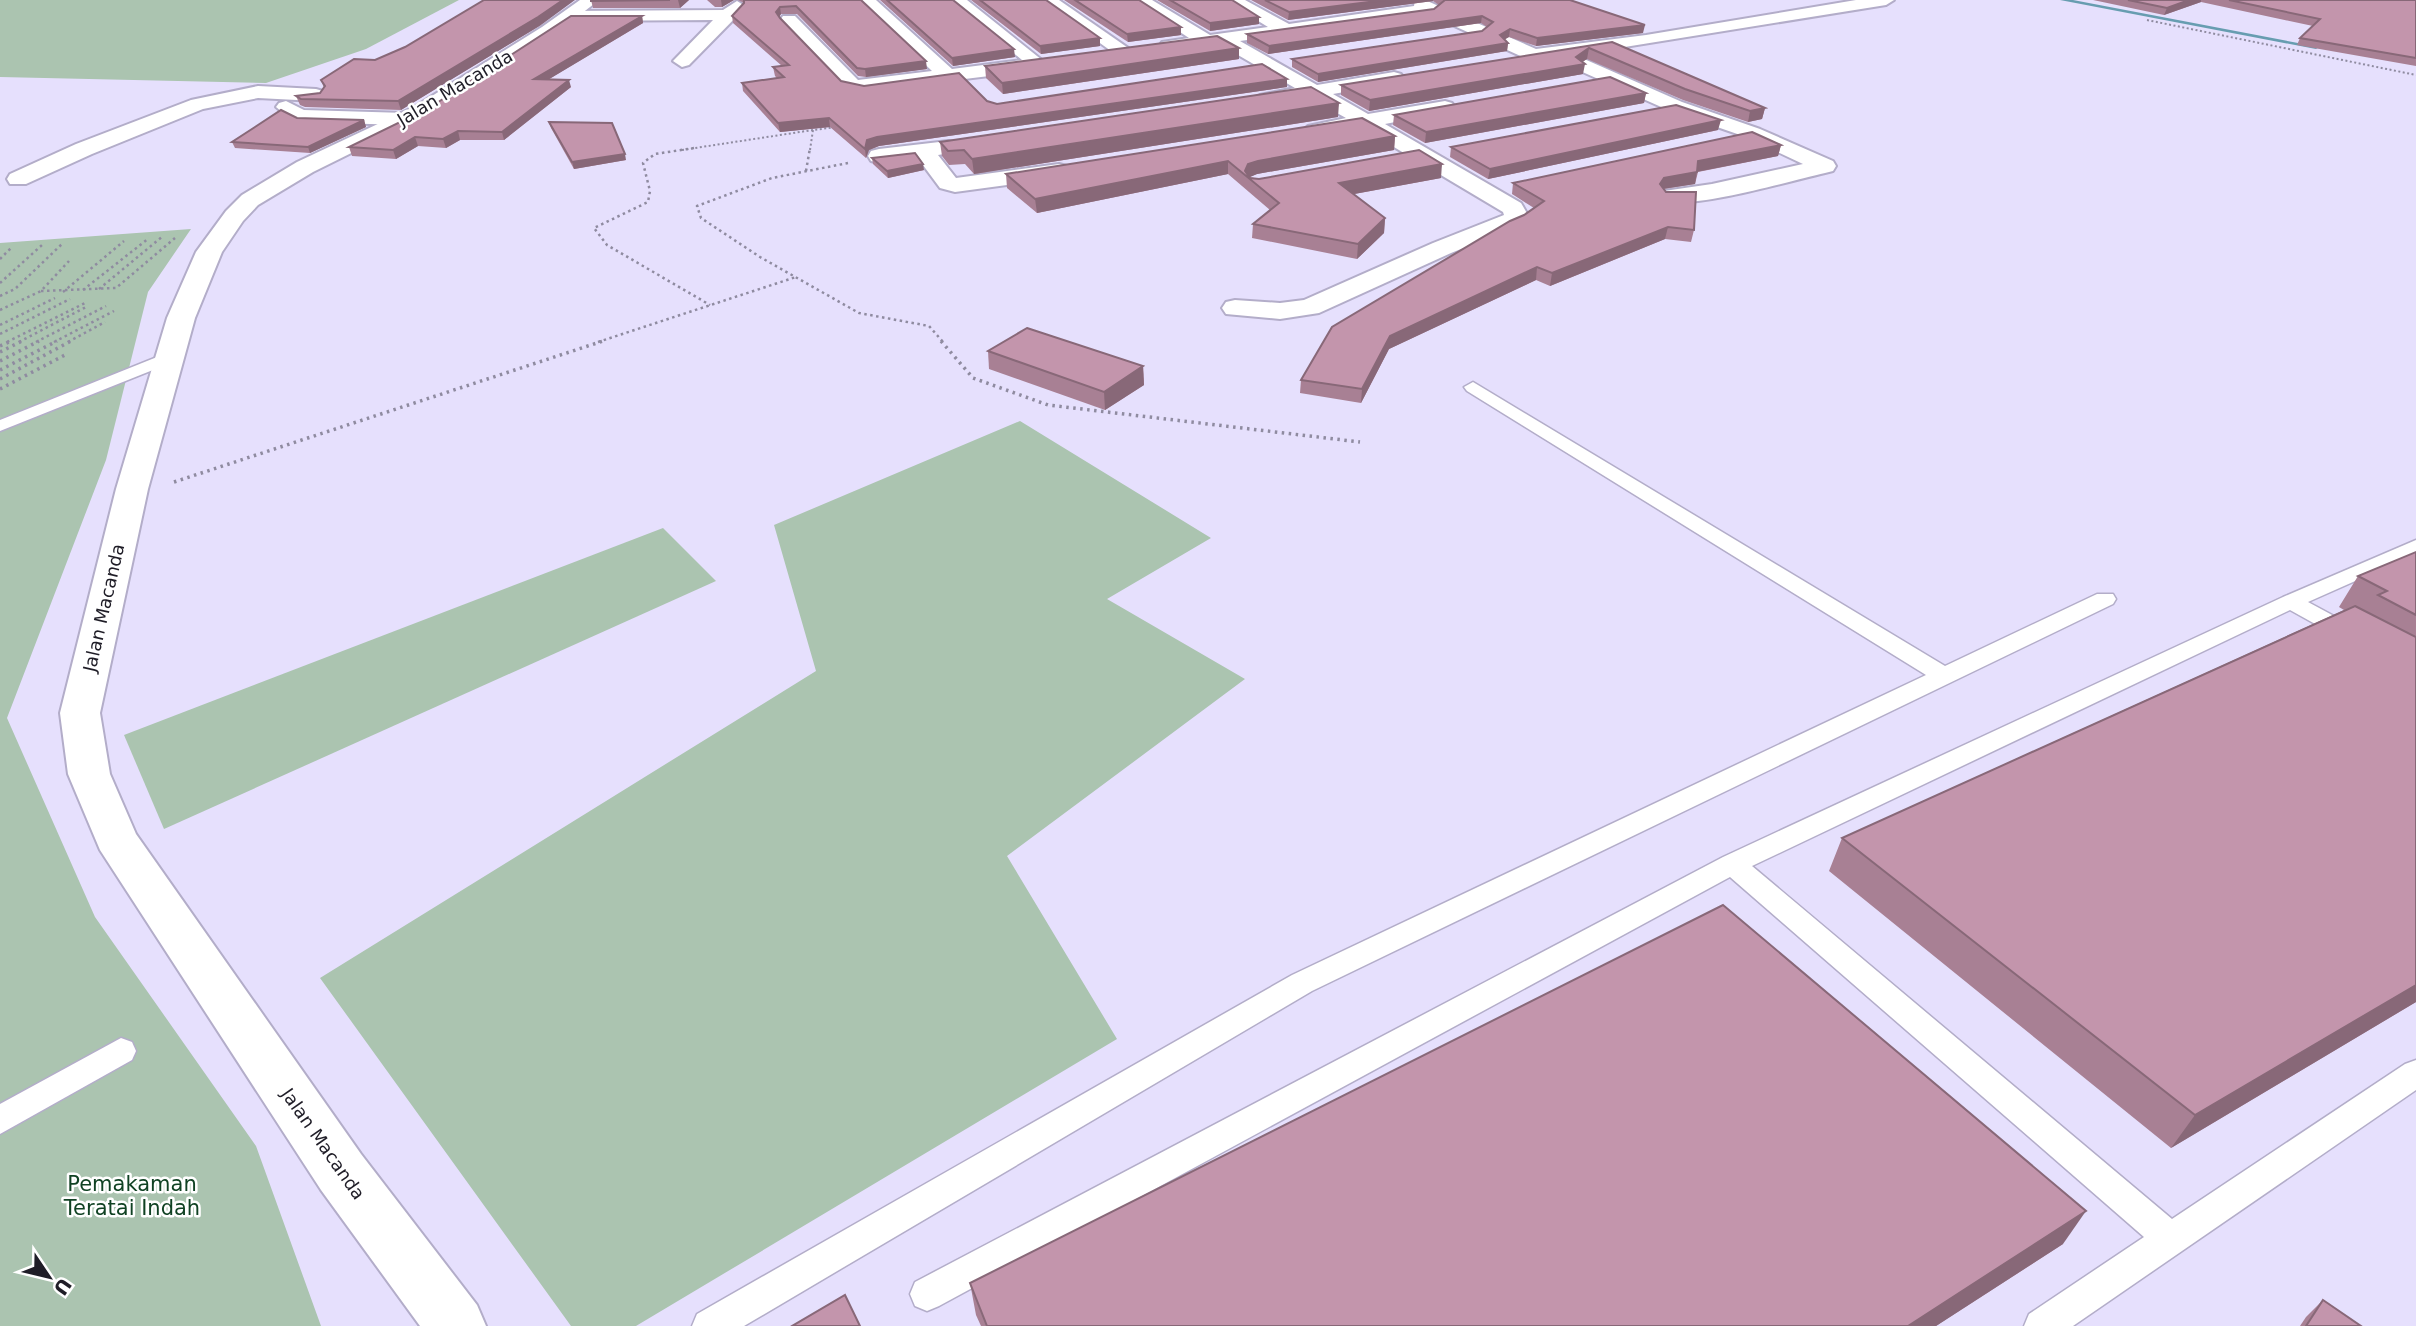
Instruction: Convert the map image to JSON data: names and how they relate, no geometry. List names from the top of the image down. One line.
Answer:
{"streets":{"street":["Jalan Macanda"]},"parks":["Pemakaman Teratai Indah"],"north":"bottom right"}
